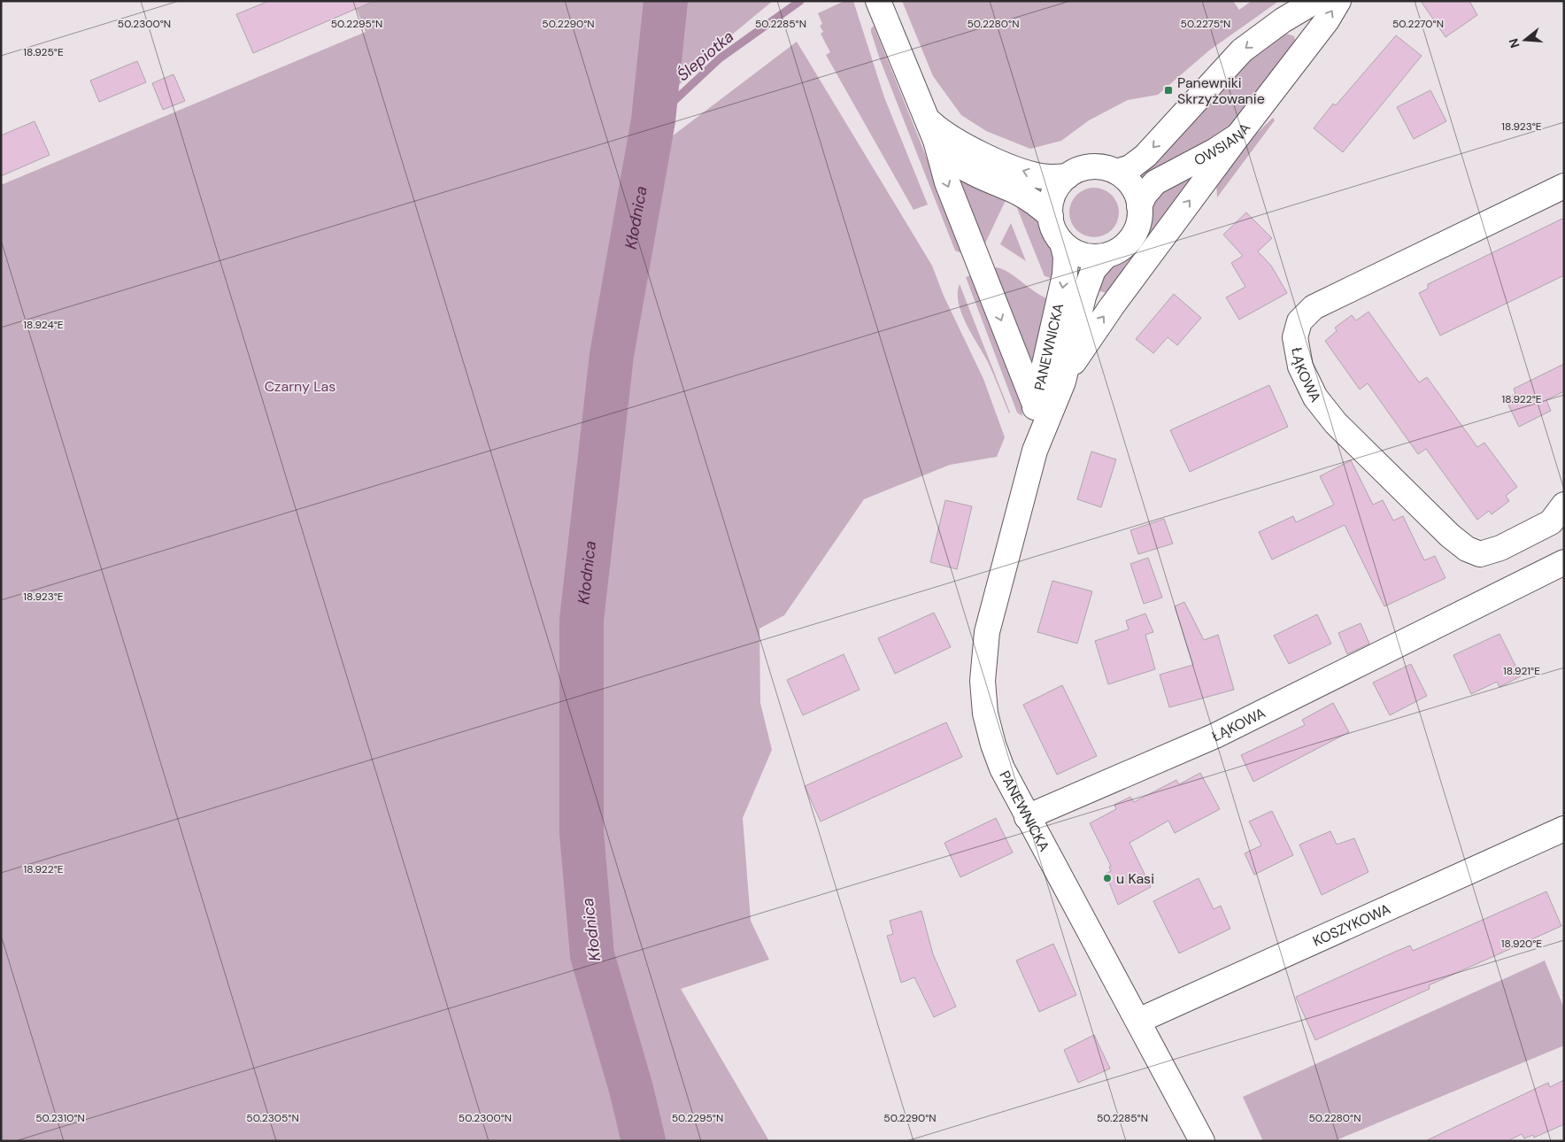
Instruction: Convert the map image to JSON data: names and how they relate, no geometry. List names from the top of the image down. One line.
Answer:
{"streets":{"street":["OWSIANA","PANEWNICKA","ŁĄKOWA","KOSZYKOWA"]},"crossings":[["OWSIANA","PANEWNICKA"],["PANEWNICKA","ŁĄKOWA"],["PANEWNICKA","KOSZYKOWA"]],"water":["Ślepiotka","Kłodnica"],"parks":["Czarny Las"],"places":{"transit":["Panewniki Skrzyżowanie"],"other":["u Kasi"]},"north":"left","coordinates":["50.2300°N","50.2295°N","50.2290°N","50.2285°N","50.2280°N","50.2275°N","50.2270°N","18.925°E","18.923°E","18.924°E","18.922°E","18.921°E","18.920°E","50.2310°N","50.2305°N"]}
